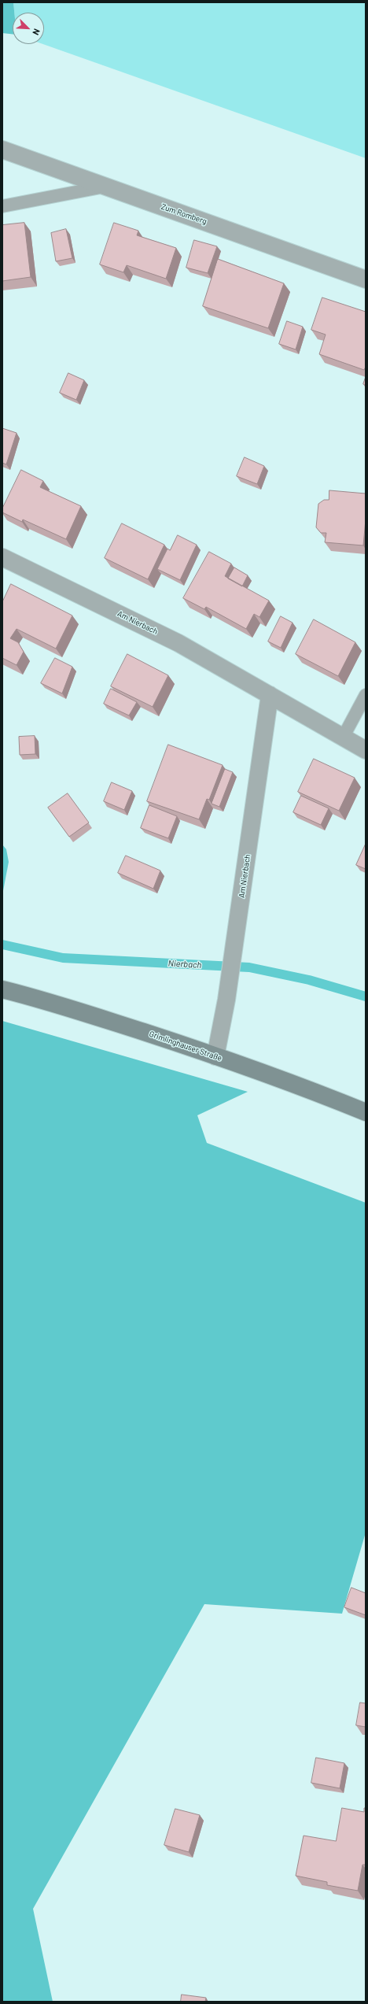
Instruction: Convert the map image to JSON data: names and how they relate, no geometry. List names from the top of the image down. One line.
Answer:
{"streets":{"main road":["Grimlinghauser Straße"],"street":["Zum Romberg","Am Nierbach"]},"crossings":[["Am Nierbach","Grimlinghauser Straße"]],"water":["Nierbach"],"north":"bottom right"}
